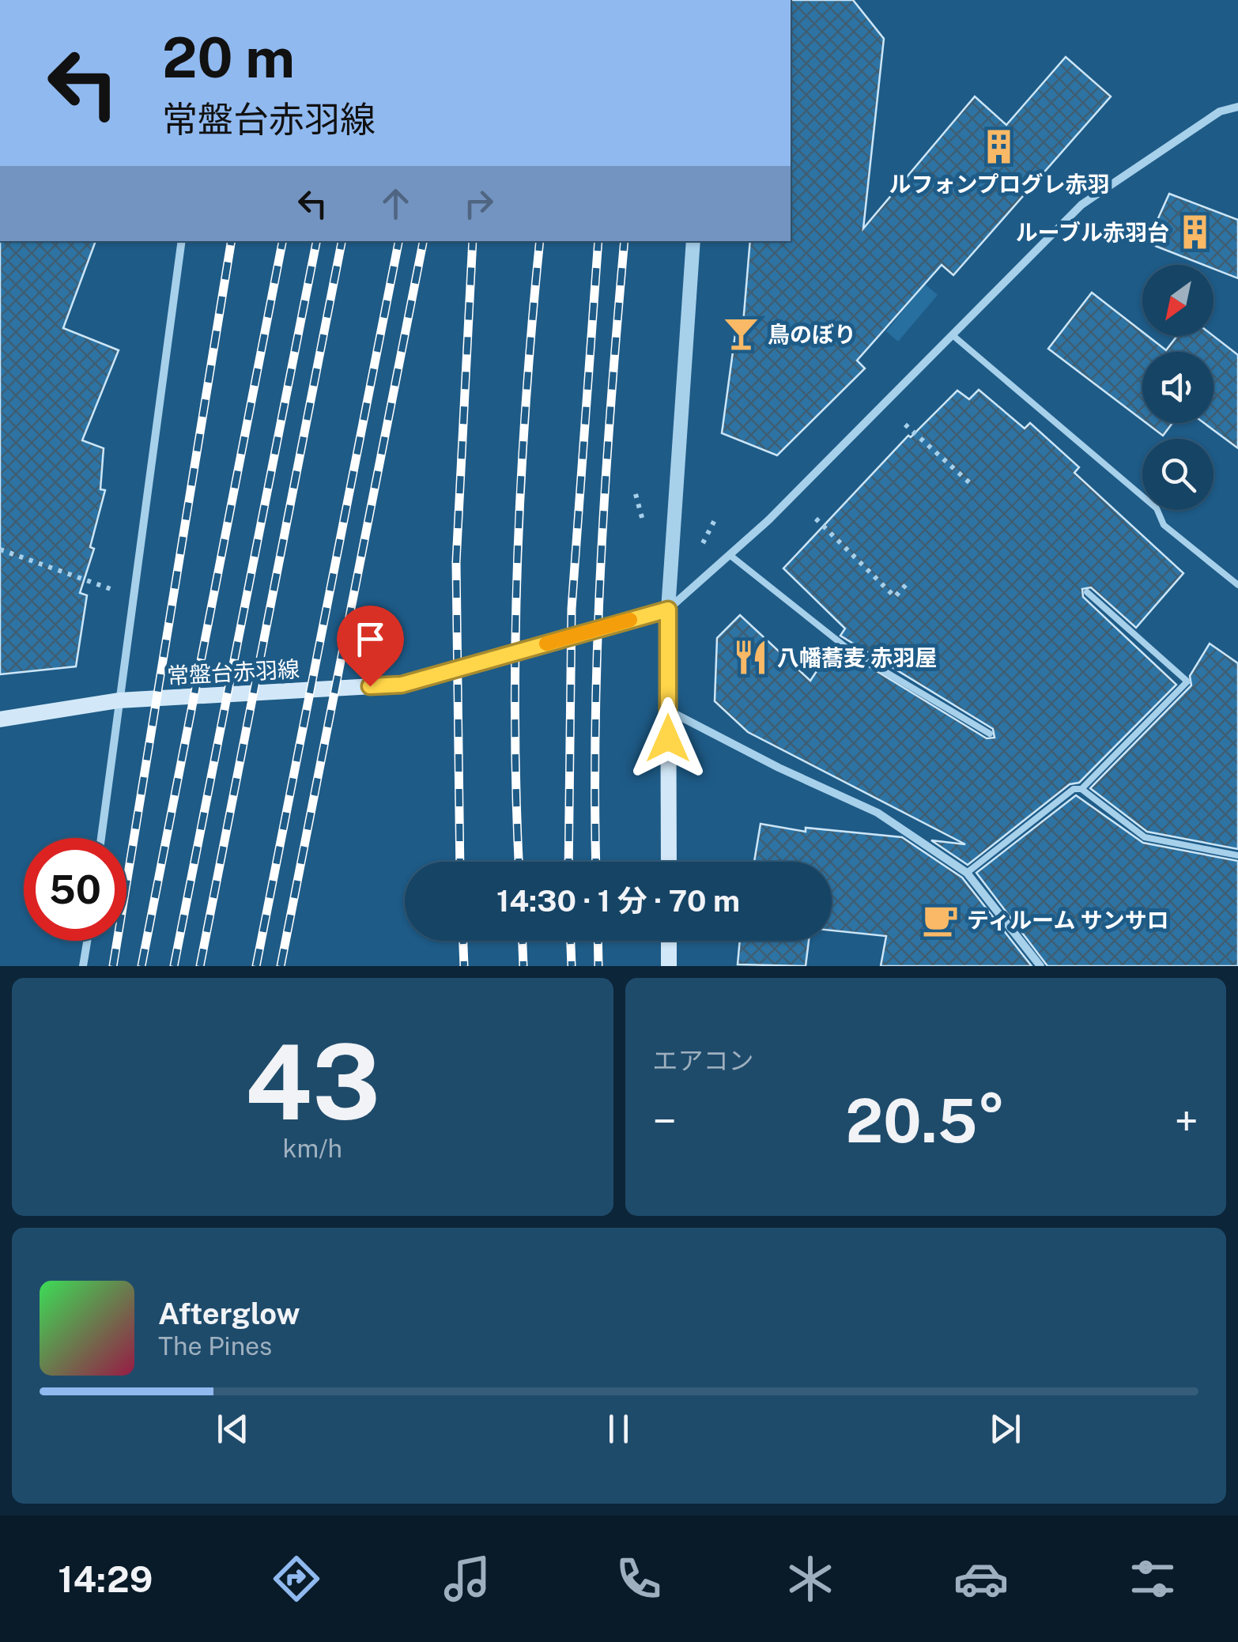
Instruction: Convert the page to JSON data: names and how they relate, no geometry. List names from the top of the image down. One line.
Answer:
{"streets":{"main road":["常盤台赤羽線"]},"places":{"building":["ルフォンプログレ赤羽","ルーブル赤羽台"],"bar":["鳥のぼり"],"restaurant":["八幡蕎麦 赤羽屋"],"cafe":["ティルーム サンサロ"]},"north":"bottom left","page":{"turn":["20 m","常盤台赤羽線"],"limit":"50","trip":"14:30 · 1 分 · 70 m","tile":[["43","km/h"],"エアコン"],"heat":["−","20.5°","+"],"song":["Afterglow","The Pines"],"tabs":"14:29"}}
